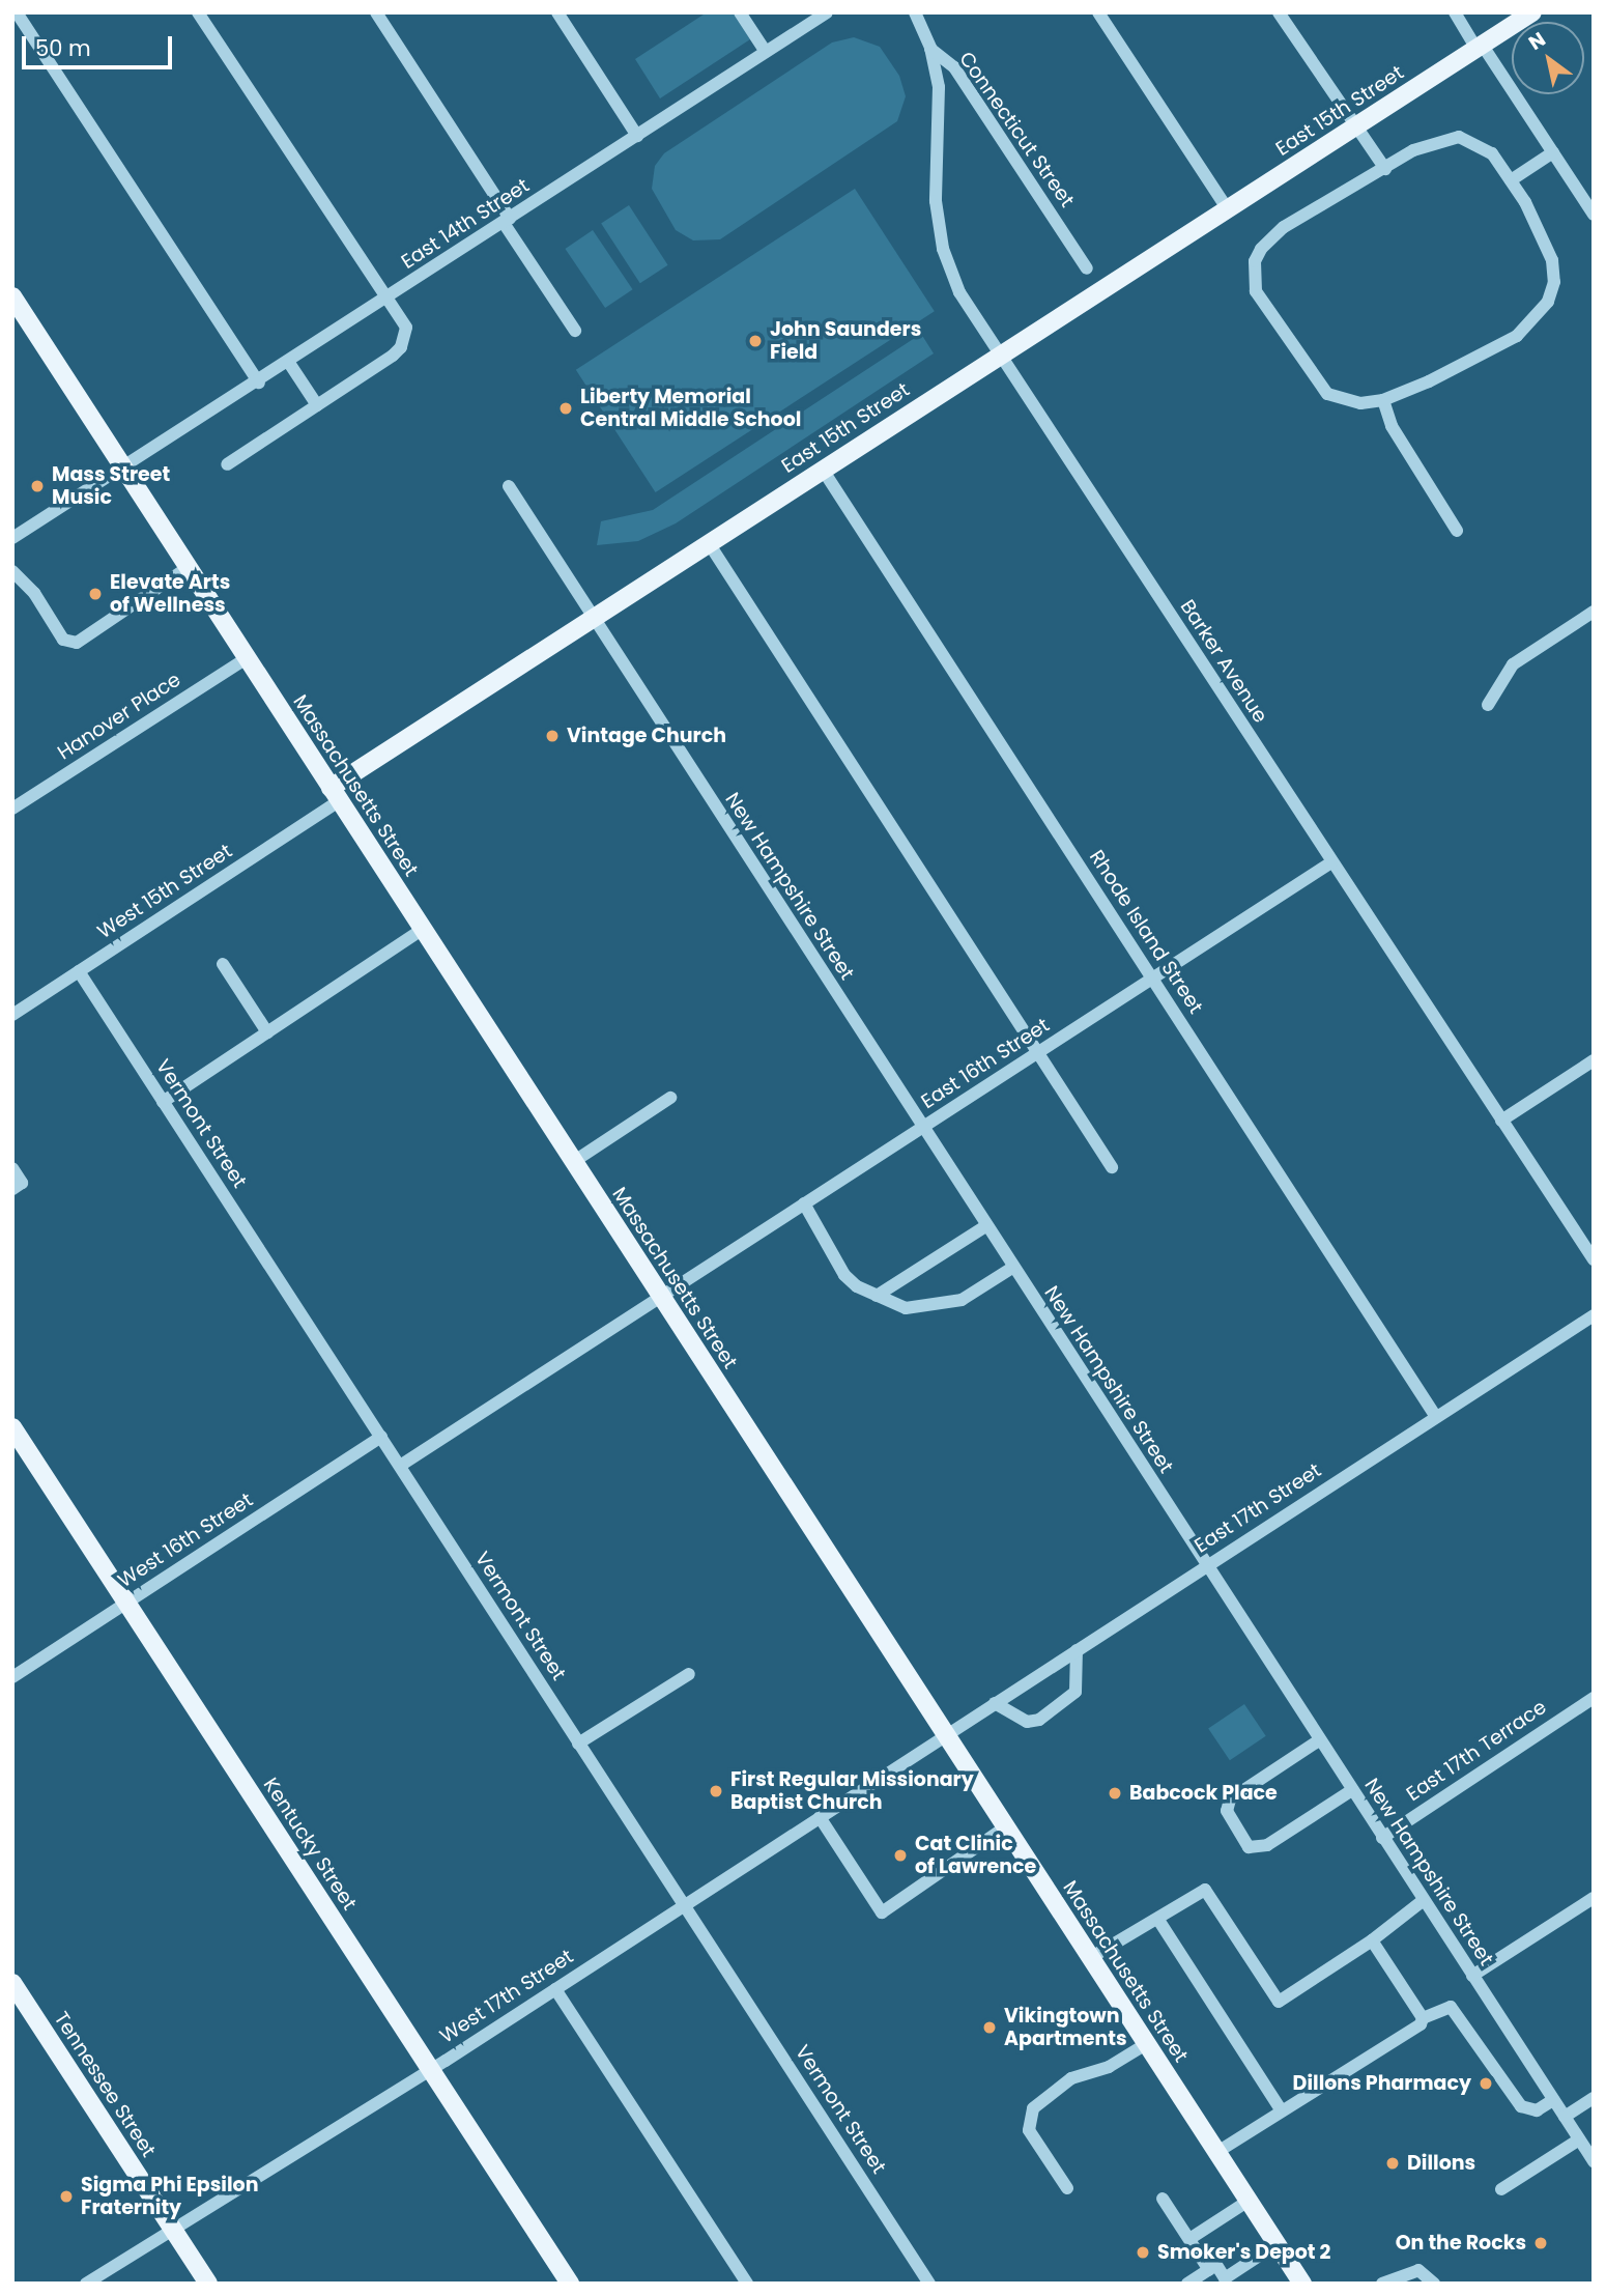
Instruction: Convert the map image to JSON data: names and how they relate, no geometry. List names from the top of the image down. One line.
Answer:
{"streets":{"main road":["East 15th Street","Massachusetts Street","Kentucky Street","Tennessee Street"],"street":["Connecticut Street","East 14th Street","Barker Avenue","Hanover Place","New Hampshire Street","West 15th Street","Rhode Island Street","East 16th Street","Vermont Street","East 17th Street","West 16th Street","East 17th Terrace","West 17th Street"]},"crossings":[["East 15th Street","Barker Avenue"],["East 15th Street","Massachusetts Street"],["East 15th Street","New Hampshire Street"],["East 15th Street","West 15th Street"],["East 15th Street","Rhode Island Street"],["Connecticut Street","Barker Avenue"],["East 14th Street","Massachusetts Street"],["Barker Avenue","East 16th Street"],["Hanover Place","Massachusetts Street"],["Massachusetts Street","West 15th Street"],["Massachusetts Street","East 16th Street"],["Massachusetts Street","East 17th Street"],["Massachusetts Street","West 17th Street"],["New Hampshire Street","East 16th Street"],["New Hampshire Street","East 17th Street"],["New Hampshire Street","East 17th Terrace"],["West 15th Street","Vermont Street"],["Rhode Island Street","East 16th Street"],["Rhode Island Street","East 17th Street"],["Vermont Street","West 16th Street"],["Vermont Street","West 17th Street"],["East 17th Street","West 17th Street"],["West 16th Street","Kentucky Street"],["Kentucky Street","West 17th Street"],["West 17th Street","Tennessee Street"]],"places":["John Saunders Field","Liberty Memorial Central Middle School","Mass Street Music","Elevate Arts of Wellness","Vintage Church","First Regular Missionary Baptist Church","Babcock Place","Cat Clinic of Lawrence","Vikingtown Apartments","Dillons Pharmacy","Dillons","Sigma Phi Epsilon Fraternity","On the Rocks","Smoker's Depot 2"],"scale_bar":"50 m","north":"top left"}
